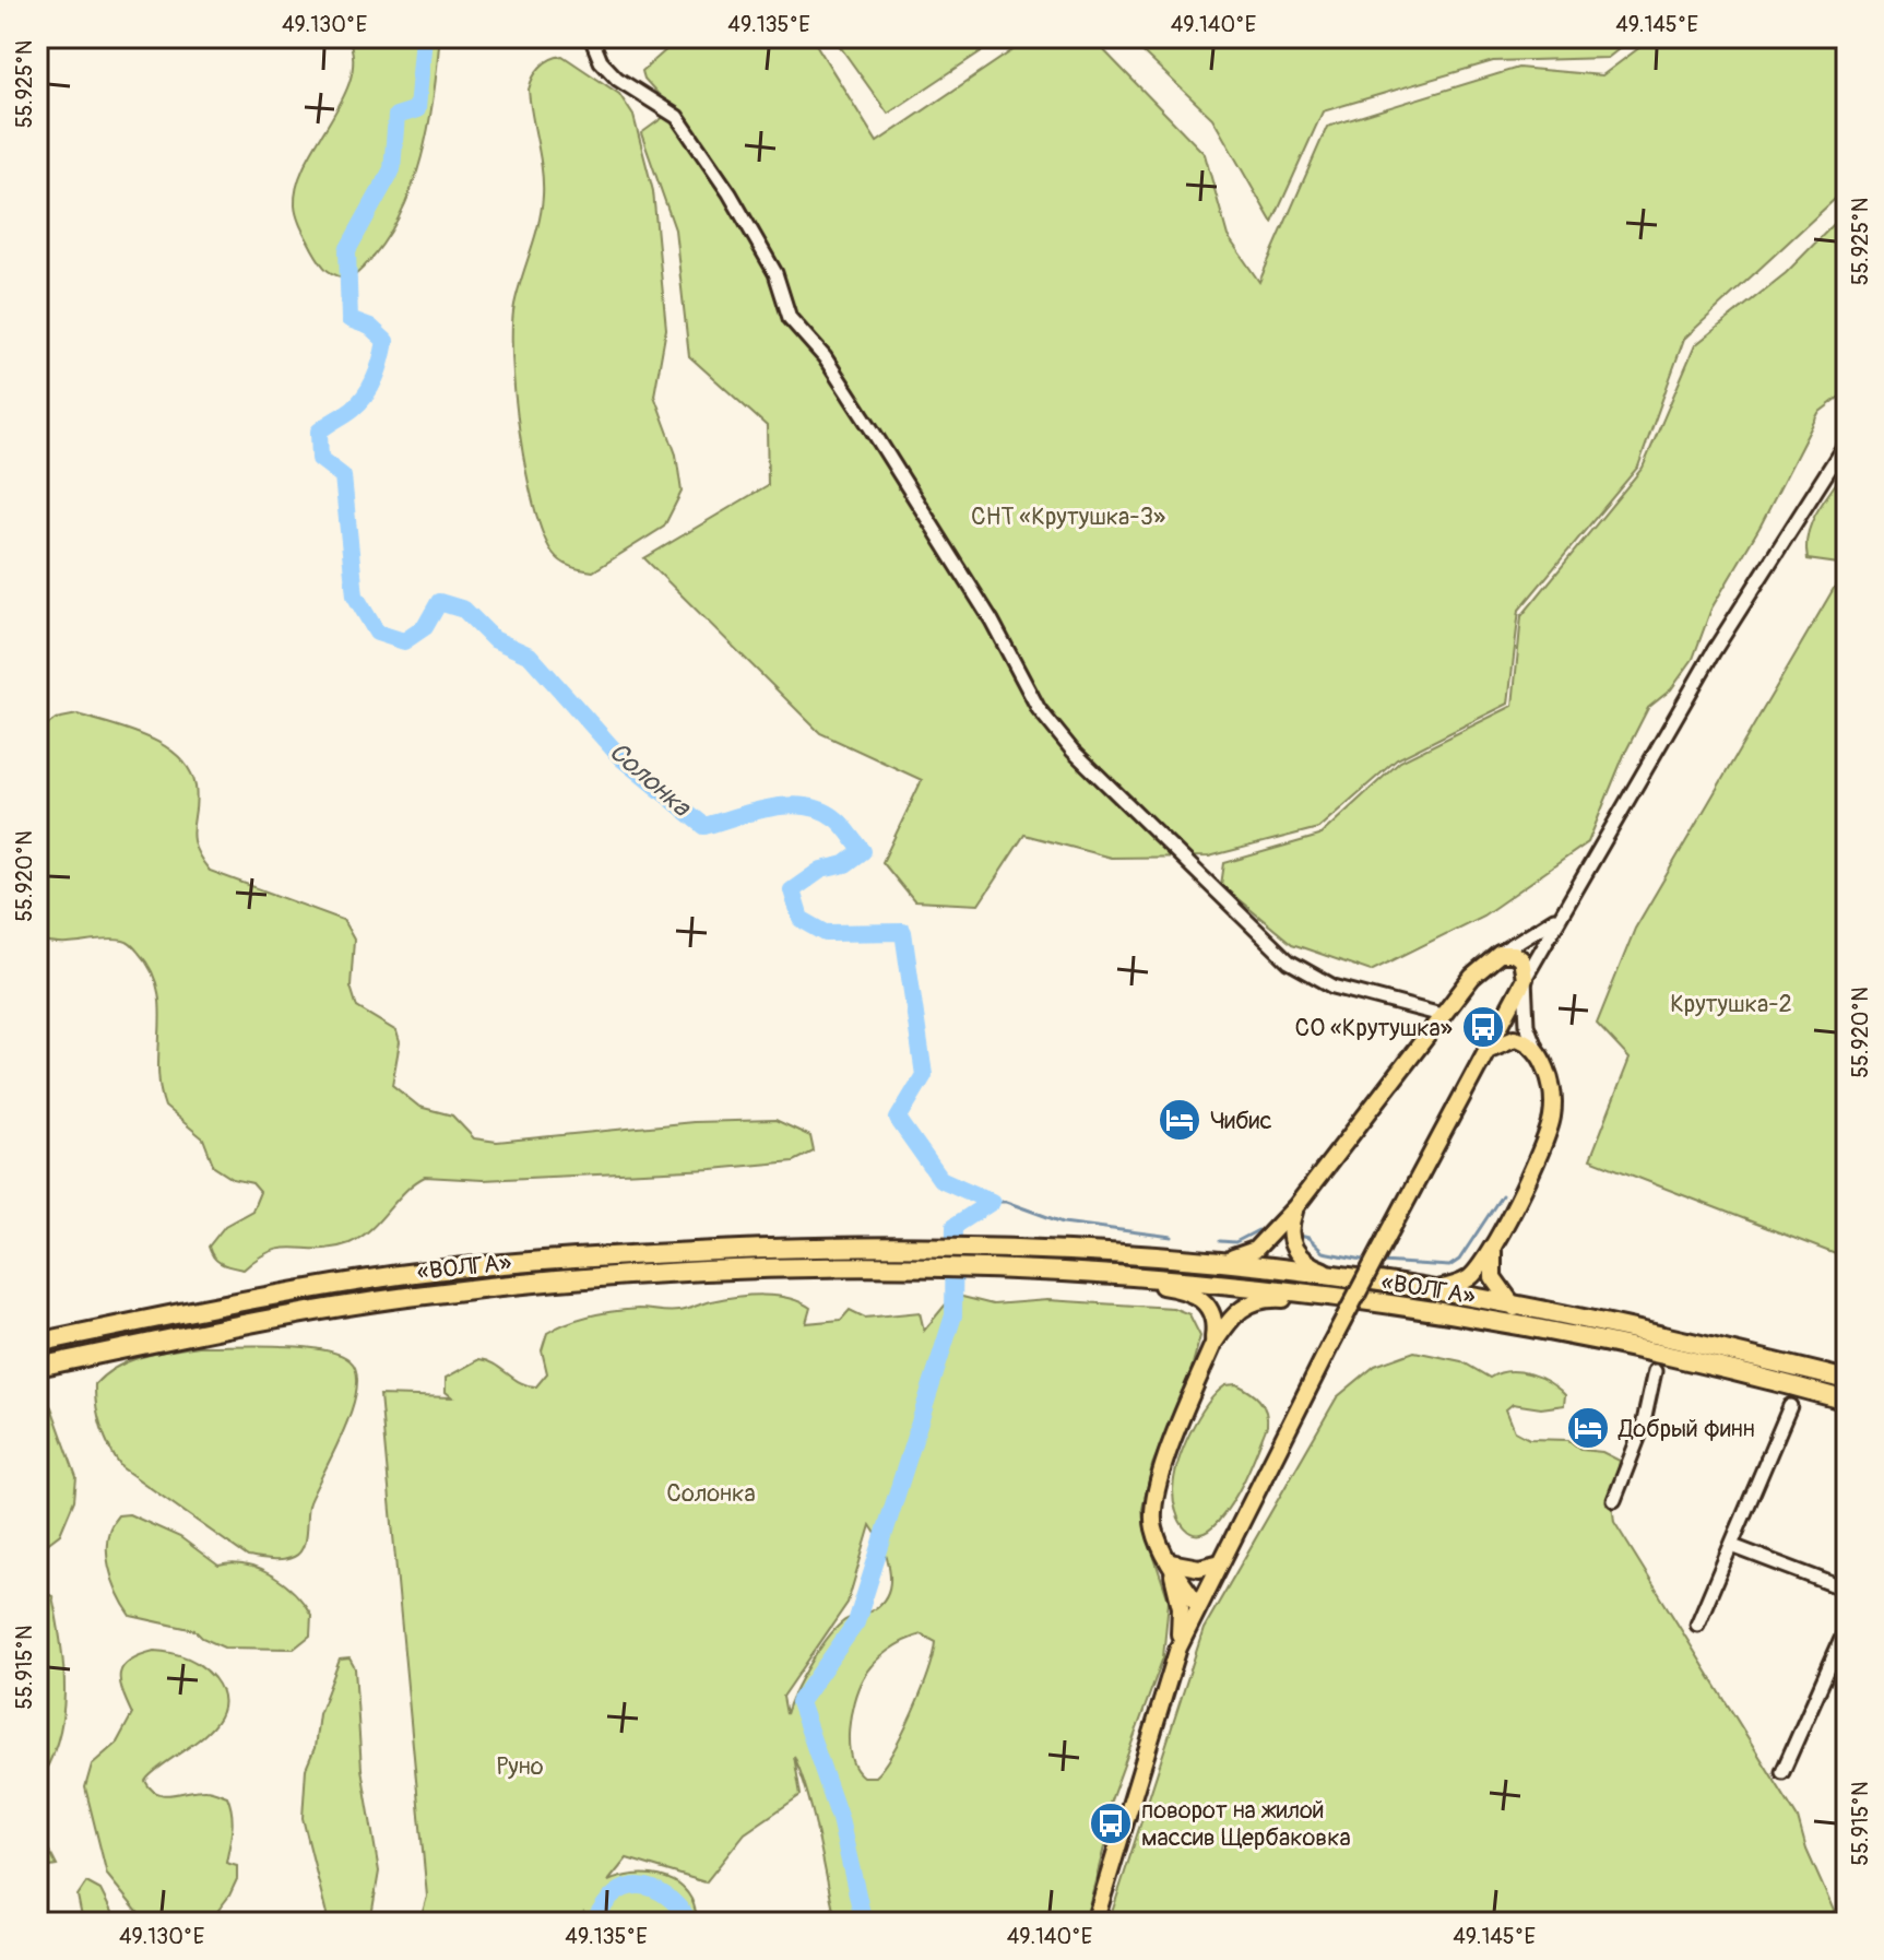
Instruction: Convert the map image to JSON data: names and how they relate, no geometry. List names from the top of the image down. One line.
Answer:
{"streets":{"highway":["«ВОЛГА»"]},"water":["Солонка"],"parks":["СНТ «Крутушка-3»","Крутушка-2","Солонка","Руно"],"places":{"bus stop":["СО «Крутушка»","поворот на жилой массив Щербаковка"],"hotel":["Чибис","Добрый финн"]},"coordinates":["49.130°E","49.135°E","49.140°E","49.145°E","55.925°N","55.920°N","55.915°N"]}
